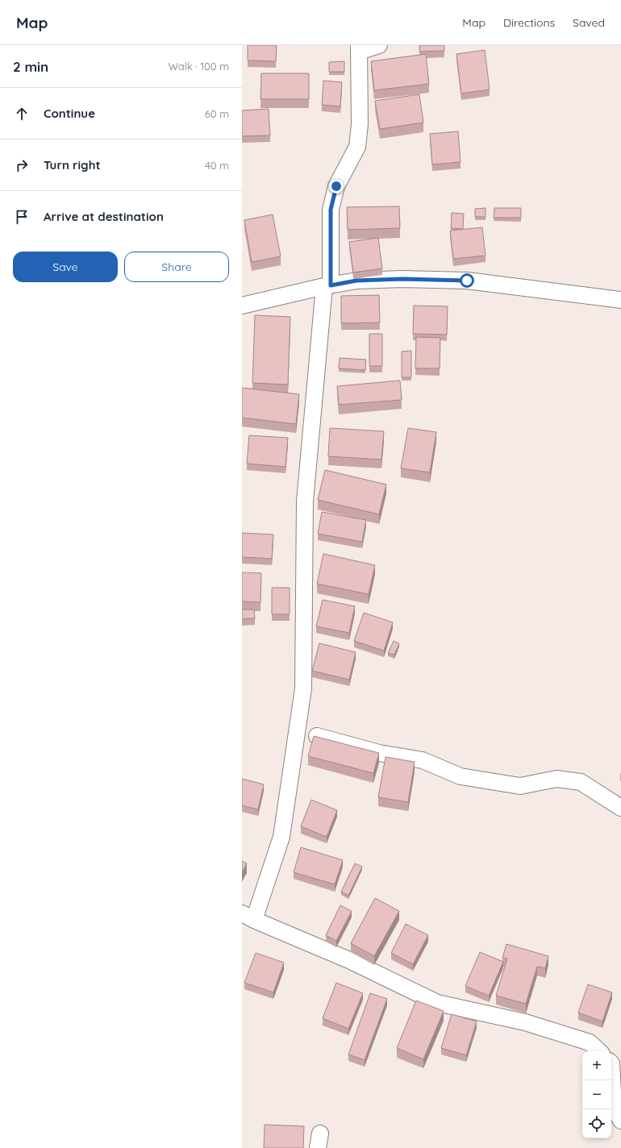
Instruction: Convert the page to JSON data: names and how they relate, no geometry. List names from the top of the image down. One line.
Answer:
{"page":{"header":"Map","nav":["Map","Directions","Saved"],"heading":["2 min","Walk · 100 m"],"list":[["Continue","60 m"],["Turn right","40 m"],"Arrive at destination"],"buttons":["Save","Share"],"map_buttons":["+","−"]}}
